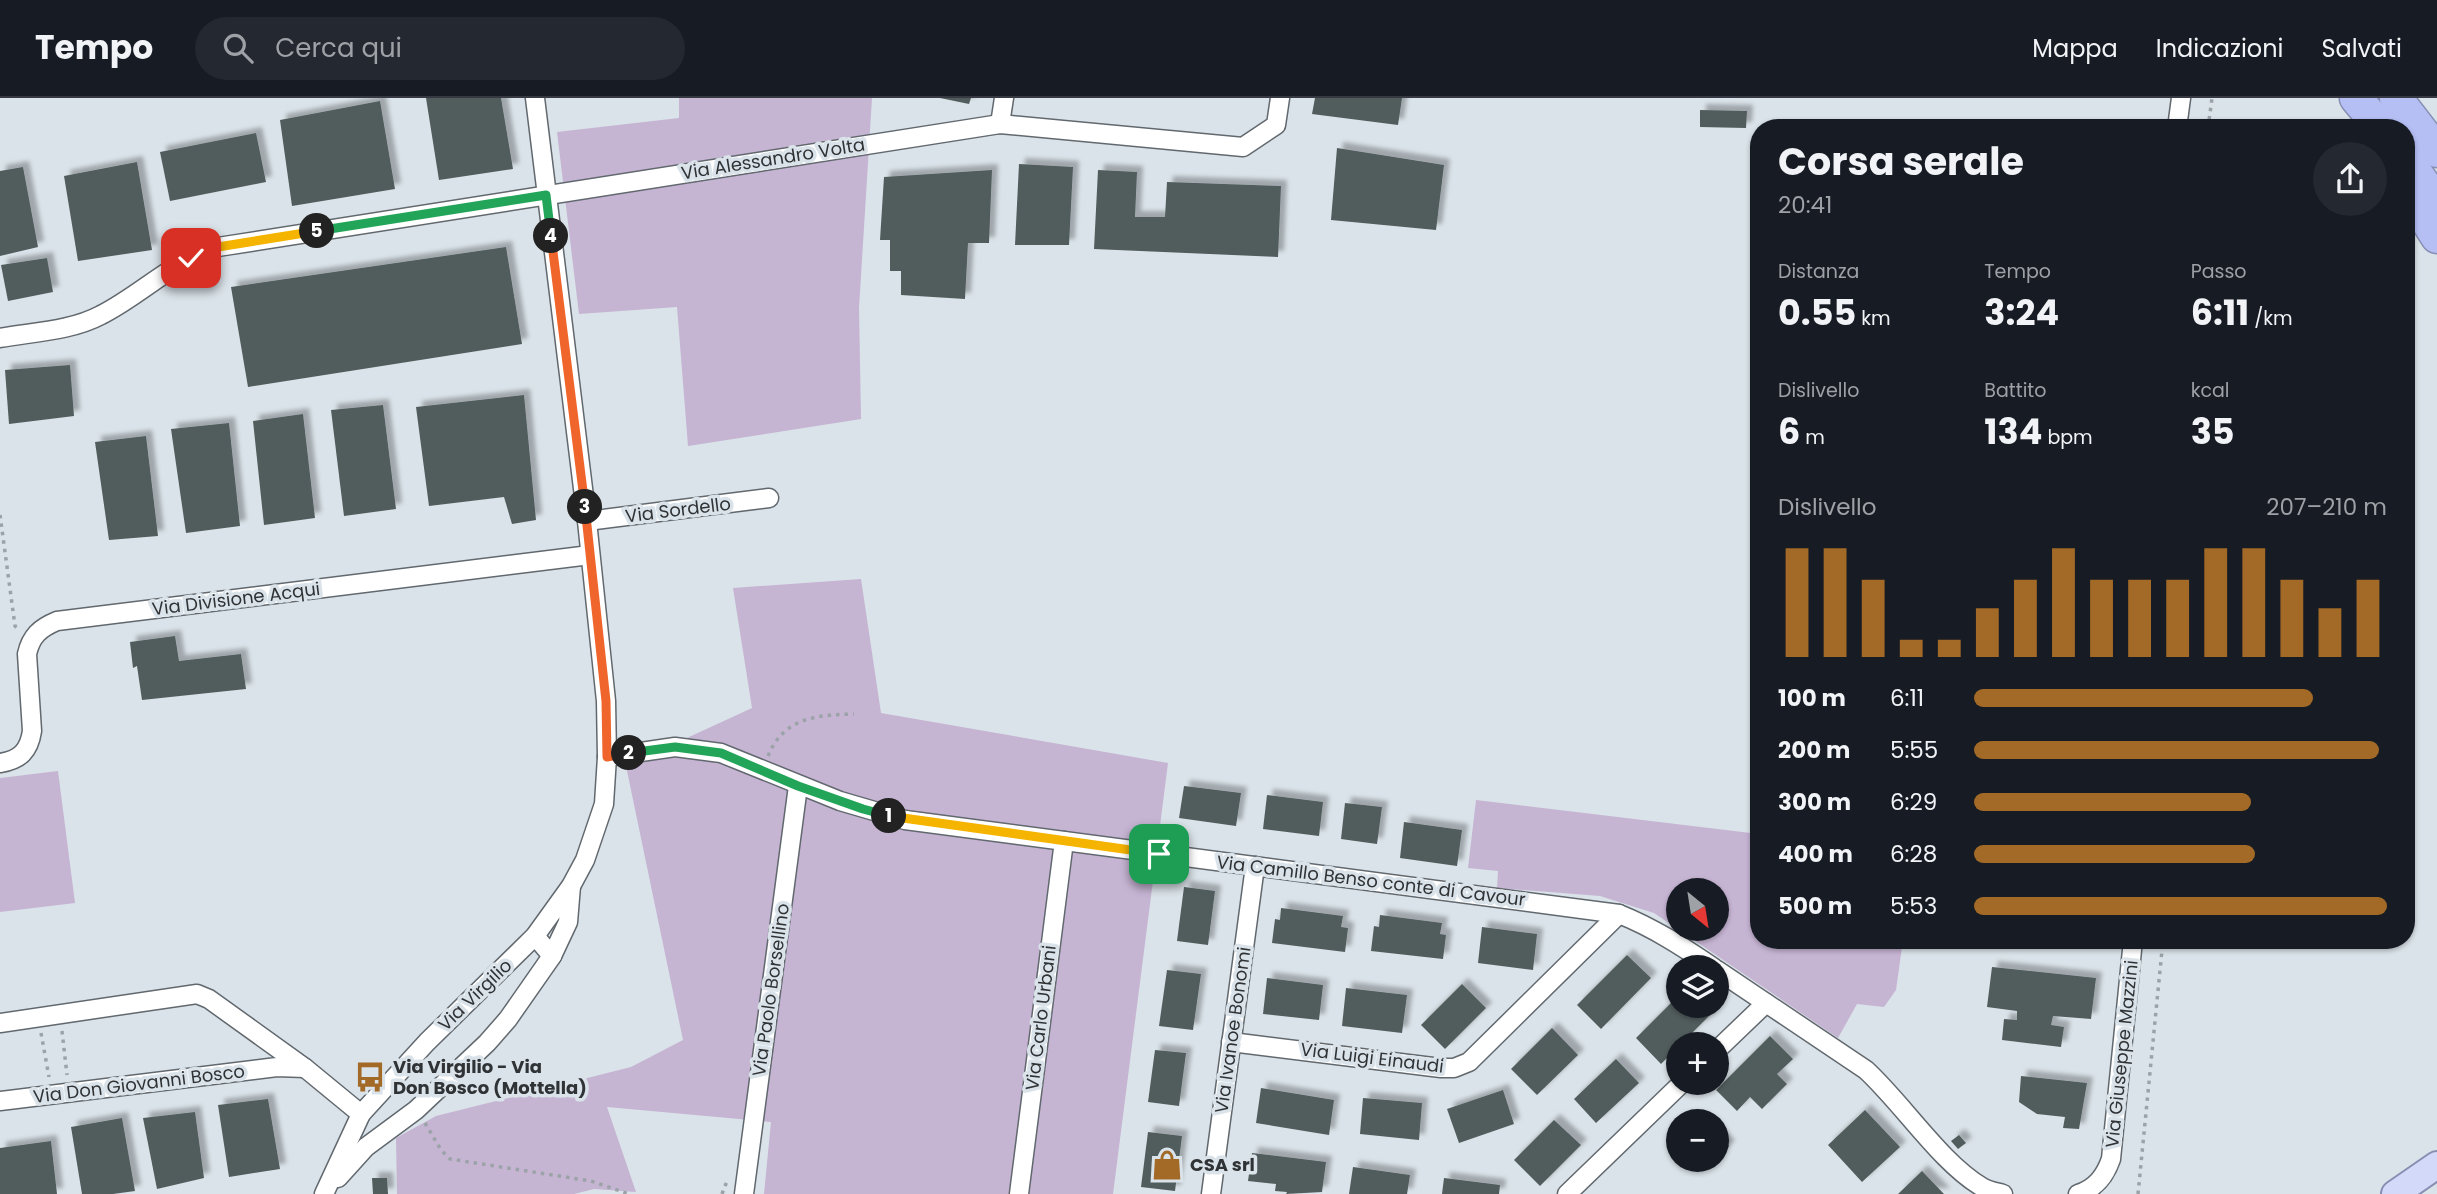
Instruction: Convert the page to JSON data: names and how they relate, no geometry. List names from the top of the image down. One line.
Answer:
{"streets":{"street":["Via Alessandro Volta","Via Sordello","Via Divisione Acqui","Via Camillo Benso conte di Cavour","Via Paolo Borsellino","Via Virgilio","Via Carlo Urbani","Via Ivanoe Bonomi","Via Giuseppe Mazzini","Via Luigi Einaudi","Via Don Giovanni Bosco"]},"crossings":[["Via Alessandro Volta","Via Virgilio"],["Via Sordello","Via Virgilio"],["Via Divisione Acqui","Via Virgilio"],["Via Camillo Benso conte di Cavour","Via Paolo Borsellino"],["Via Camillo Benso conte di Cavour","Via Virgilio"],["Via Camillo Benso conte di Cavour","Via Carlo Urbani"],["Via Camillo Benso conte di Cavour","Via Ivanoe Bonomi"],["Via Camillo Benso conte di Cavour","Via Luigi Einaudi"],["Via Virgilio","Via Don Giovanni Bosco"],["Via Ivanoe Bonomi","Via Luigi Einaudi"]],"places":{"bus stop":["Via Virgilio - Via Don Bosco (Mottella)"],"shop":["CSA srl"]},"north":"bottom right","page":{"header":"Tempo","search":"Cerca qui","nav":["Mappa","Indicazioni","Salvati"],"heading":["Corsa serale","20:41"],"pins":["5","4","3","2","1"],"stats":[["Distanza","0.55 km"],["Tempo","3:24"],["Passo","6:11 /km"],["Dislivello","6 m"],["Battito","134 bpm"],["kcal","35"]],"chart":["Dislivello","207–210 m"],"list":[{"name":"100 m","note":"6:11"},{"name":"200 m","note":"5:55"},{"name":"300 m","note":"6:29"},{"name":"400 m","note":"6:28"},{"name":"500 m","note":"5:53"}],"map_buttons":["+","−"]}}
